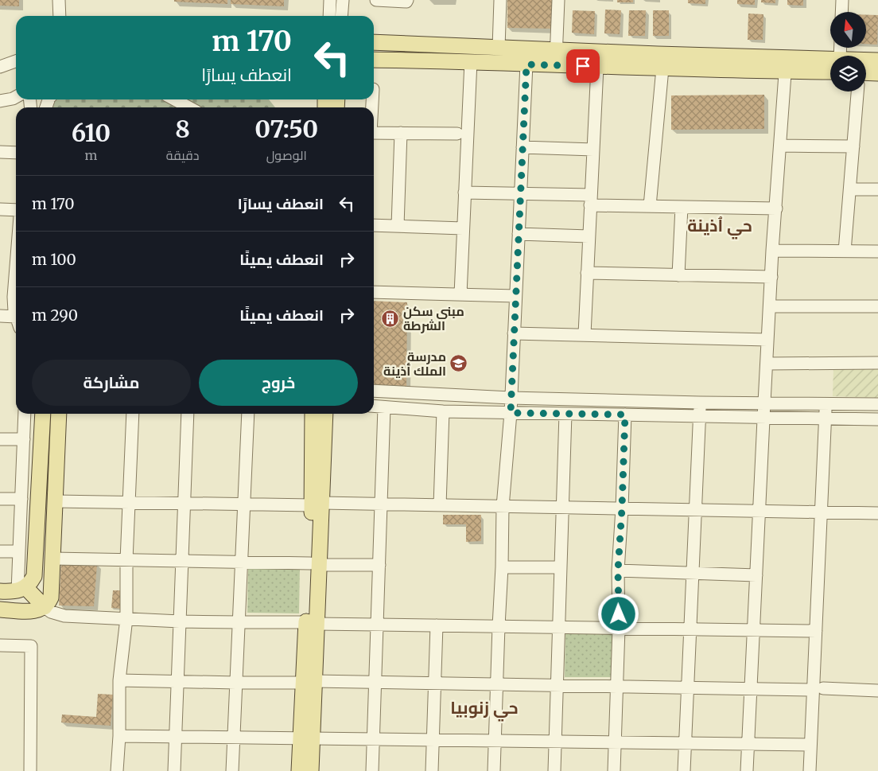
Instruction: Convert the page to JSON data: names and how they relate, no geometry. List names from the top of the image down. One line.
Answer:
{"districts":["حي اُذينة","حي زنوبيا"],"places":{"building":["مبنى سكن الشرطة"],"school or university":["مدرسة الملك أذينة"]},"north":"top","page":{"turn":["170 m","انعطف يسارًا"],"eta":["07:50","الوصول","8","دقيقة","610","m"],"list":[{"name":"انعطف يسارًا","value":"170 m"},{"name":"انعطف يمينًا","value":"100 m"},{"name":"انعطف يمينًا","value":"290 m"}],"buttons":["خروج","مشاركة"]}}
